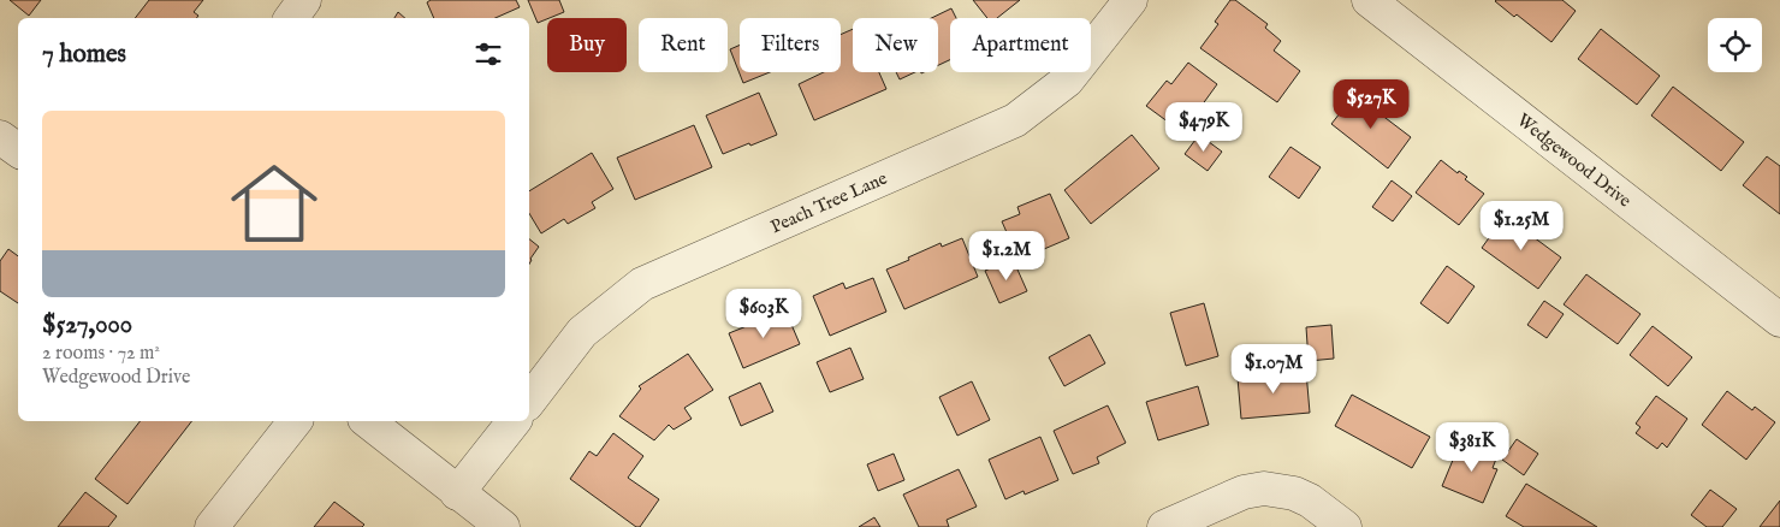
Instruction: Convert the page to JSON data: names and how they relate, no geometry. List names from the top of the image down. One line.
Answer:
{"streets":{"street":["Wedgewood Drive","Peach Tree Lane"]},"page":{"chip":["Buy","Rent","Filters","New","Apartment"],"heading":"7 homes","price":["$527K","$479K","$1.25M","$1.2M","$603K","$1.07M","$381K"],"list":[{"name":"$527,000","note":"2 rooms · 72 m² · Wedgewood Drive"}]}}
